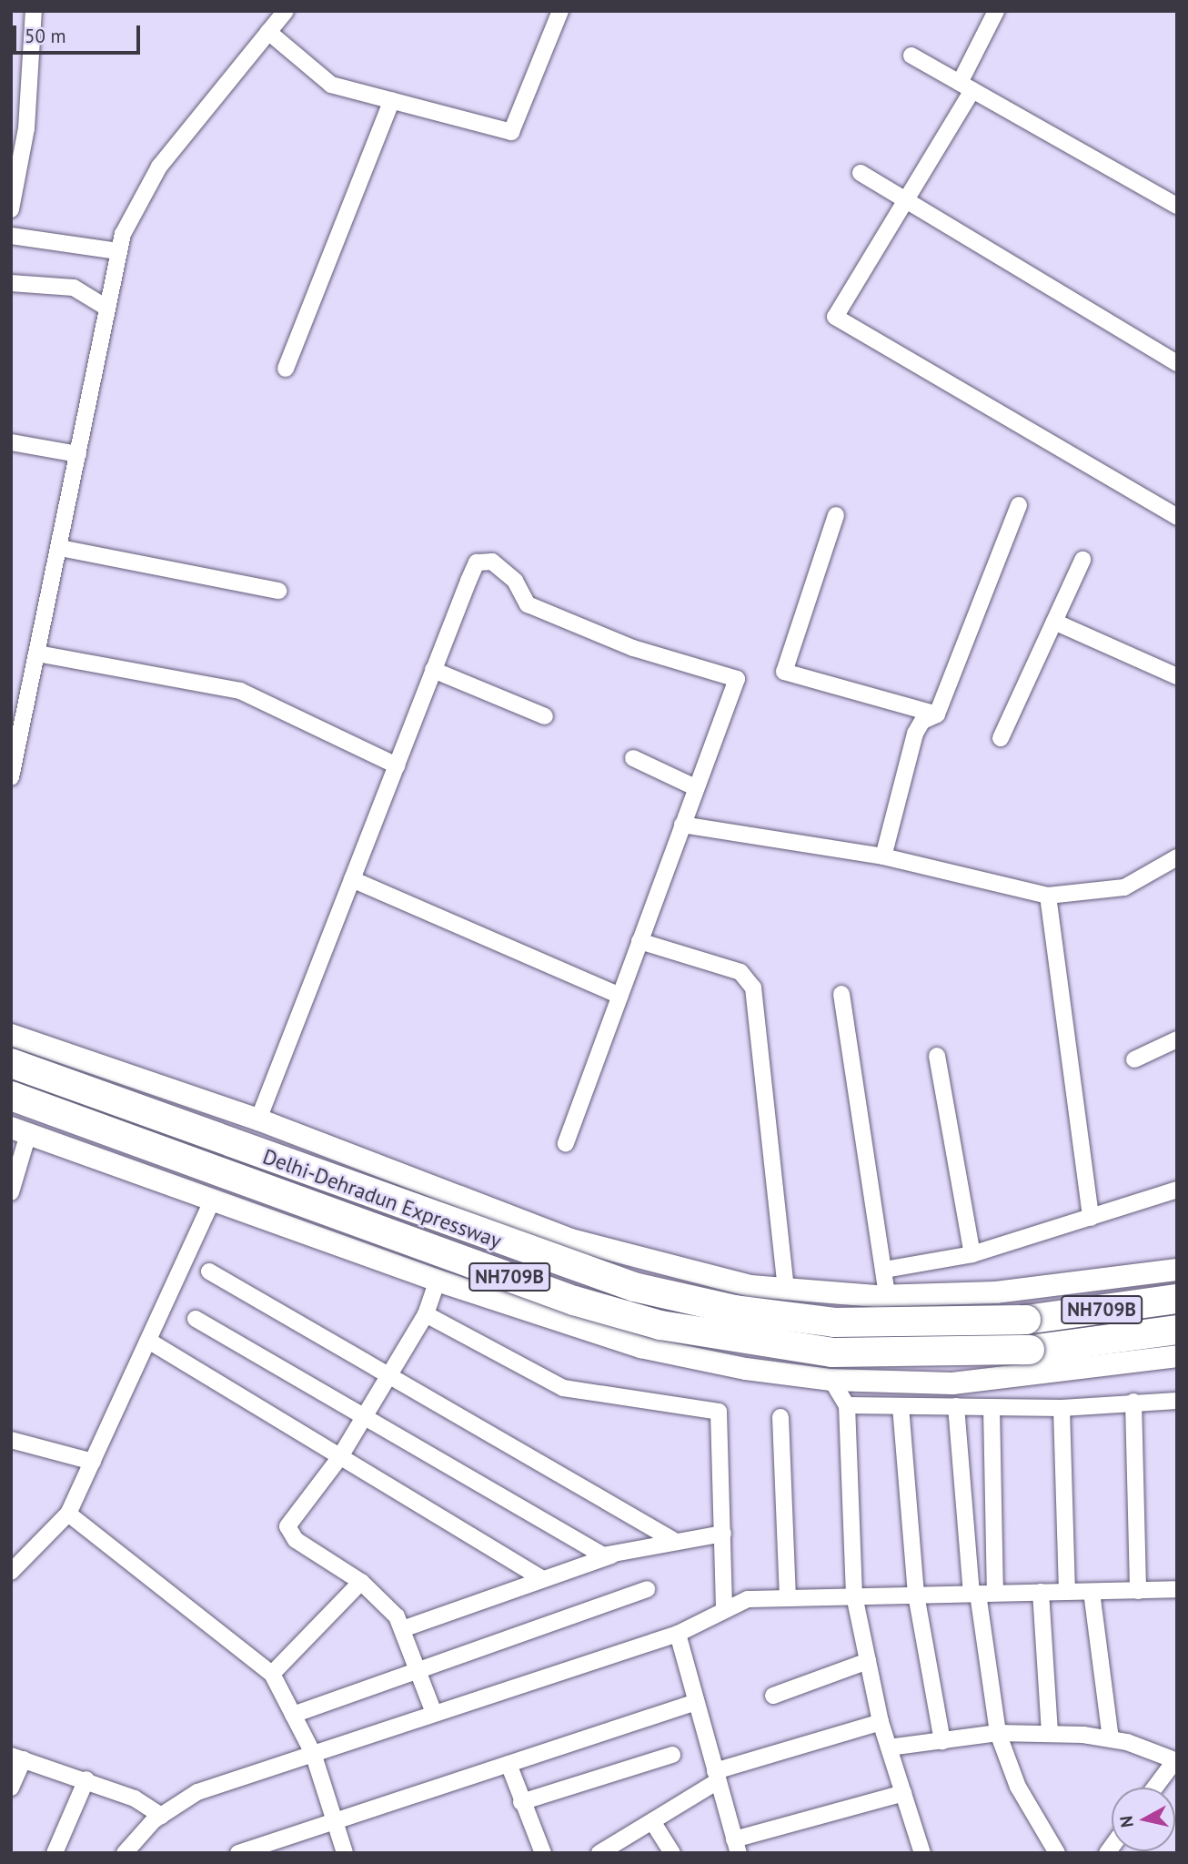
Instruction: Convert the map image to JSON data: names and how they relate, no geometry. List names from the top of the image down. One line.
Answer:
{"streets":{"highway":["Delhi-Dehradun Expressway","NH709B"]},"scale_bar":"50 m","north":"left"}
